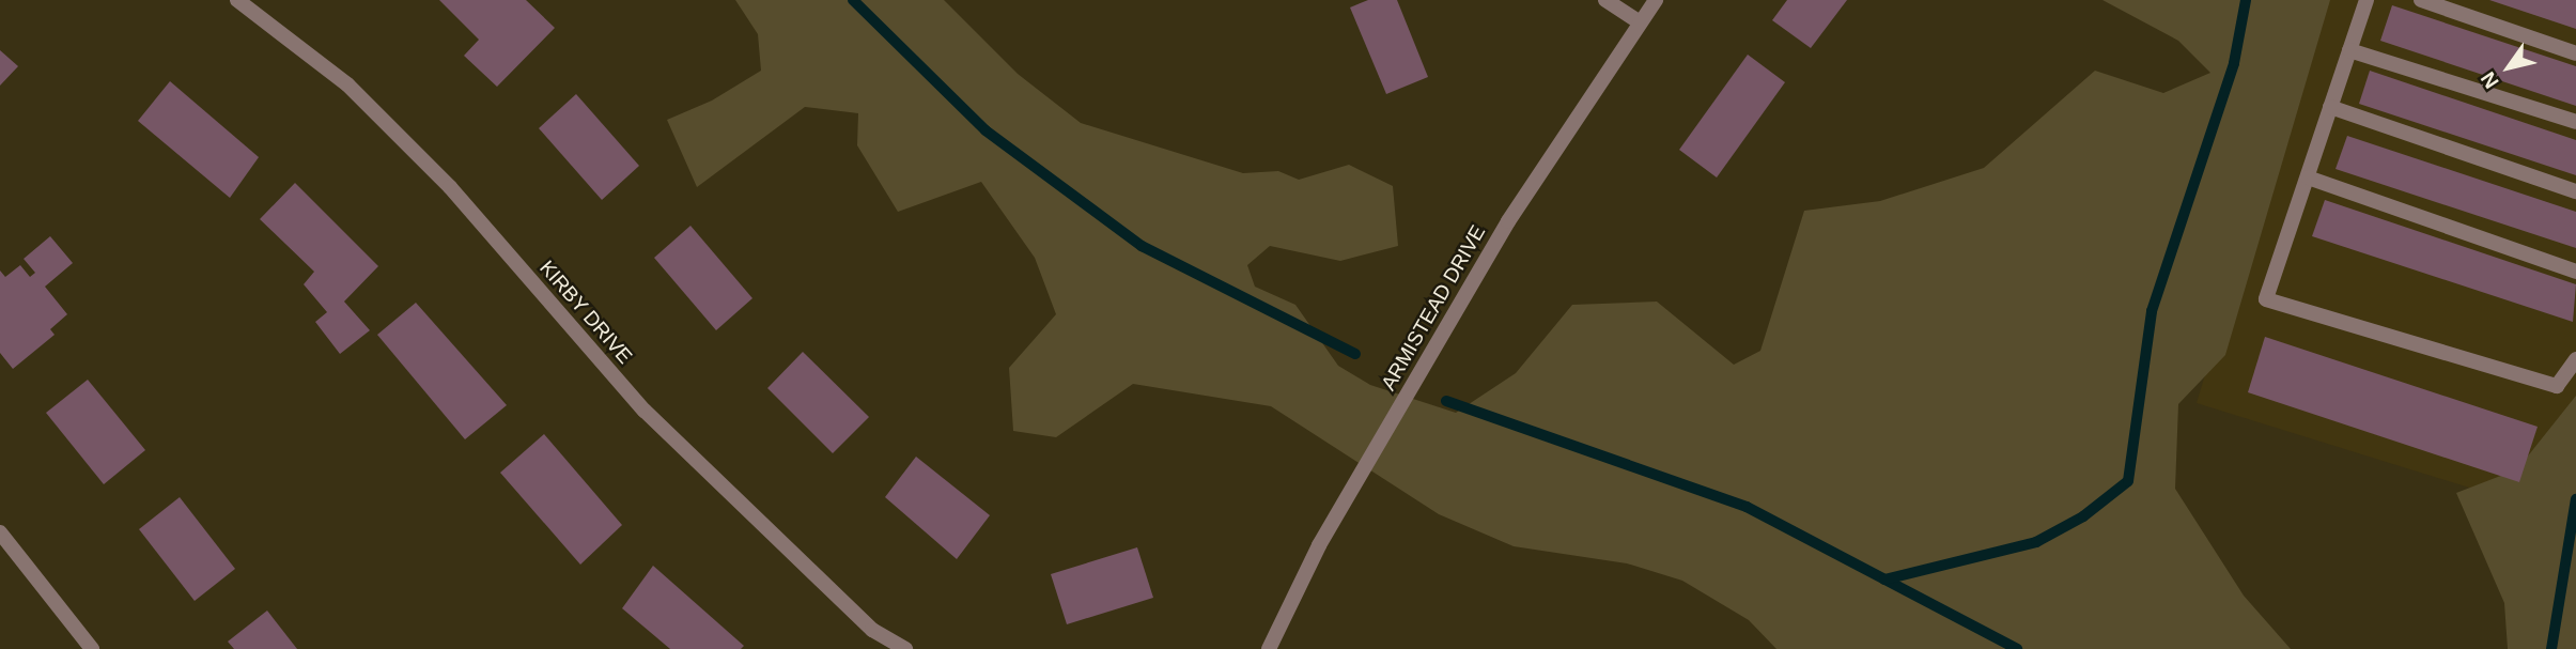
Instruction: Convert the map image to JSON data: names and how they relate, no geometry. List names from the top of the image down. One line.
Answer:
{"streets":{"street":["ARMISTEAD DRIVE","KIRBY DRIVE"]},"north":"bottom left"}
